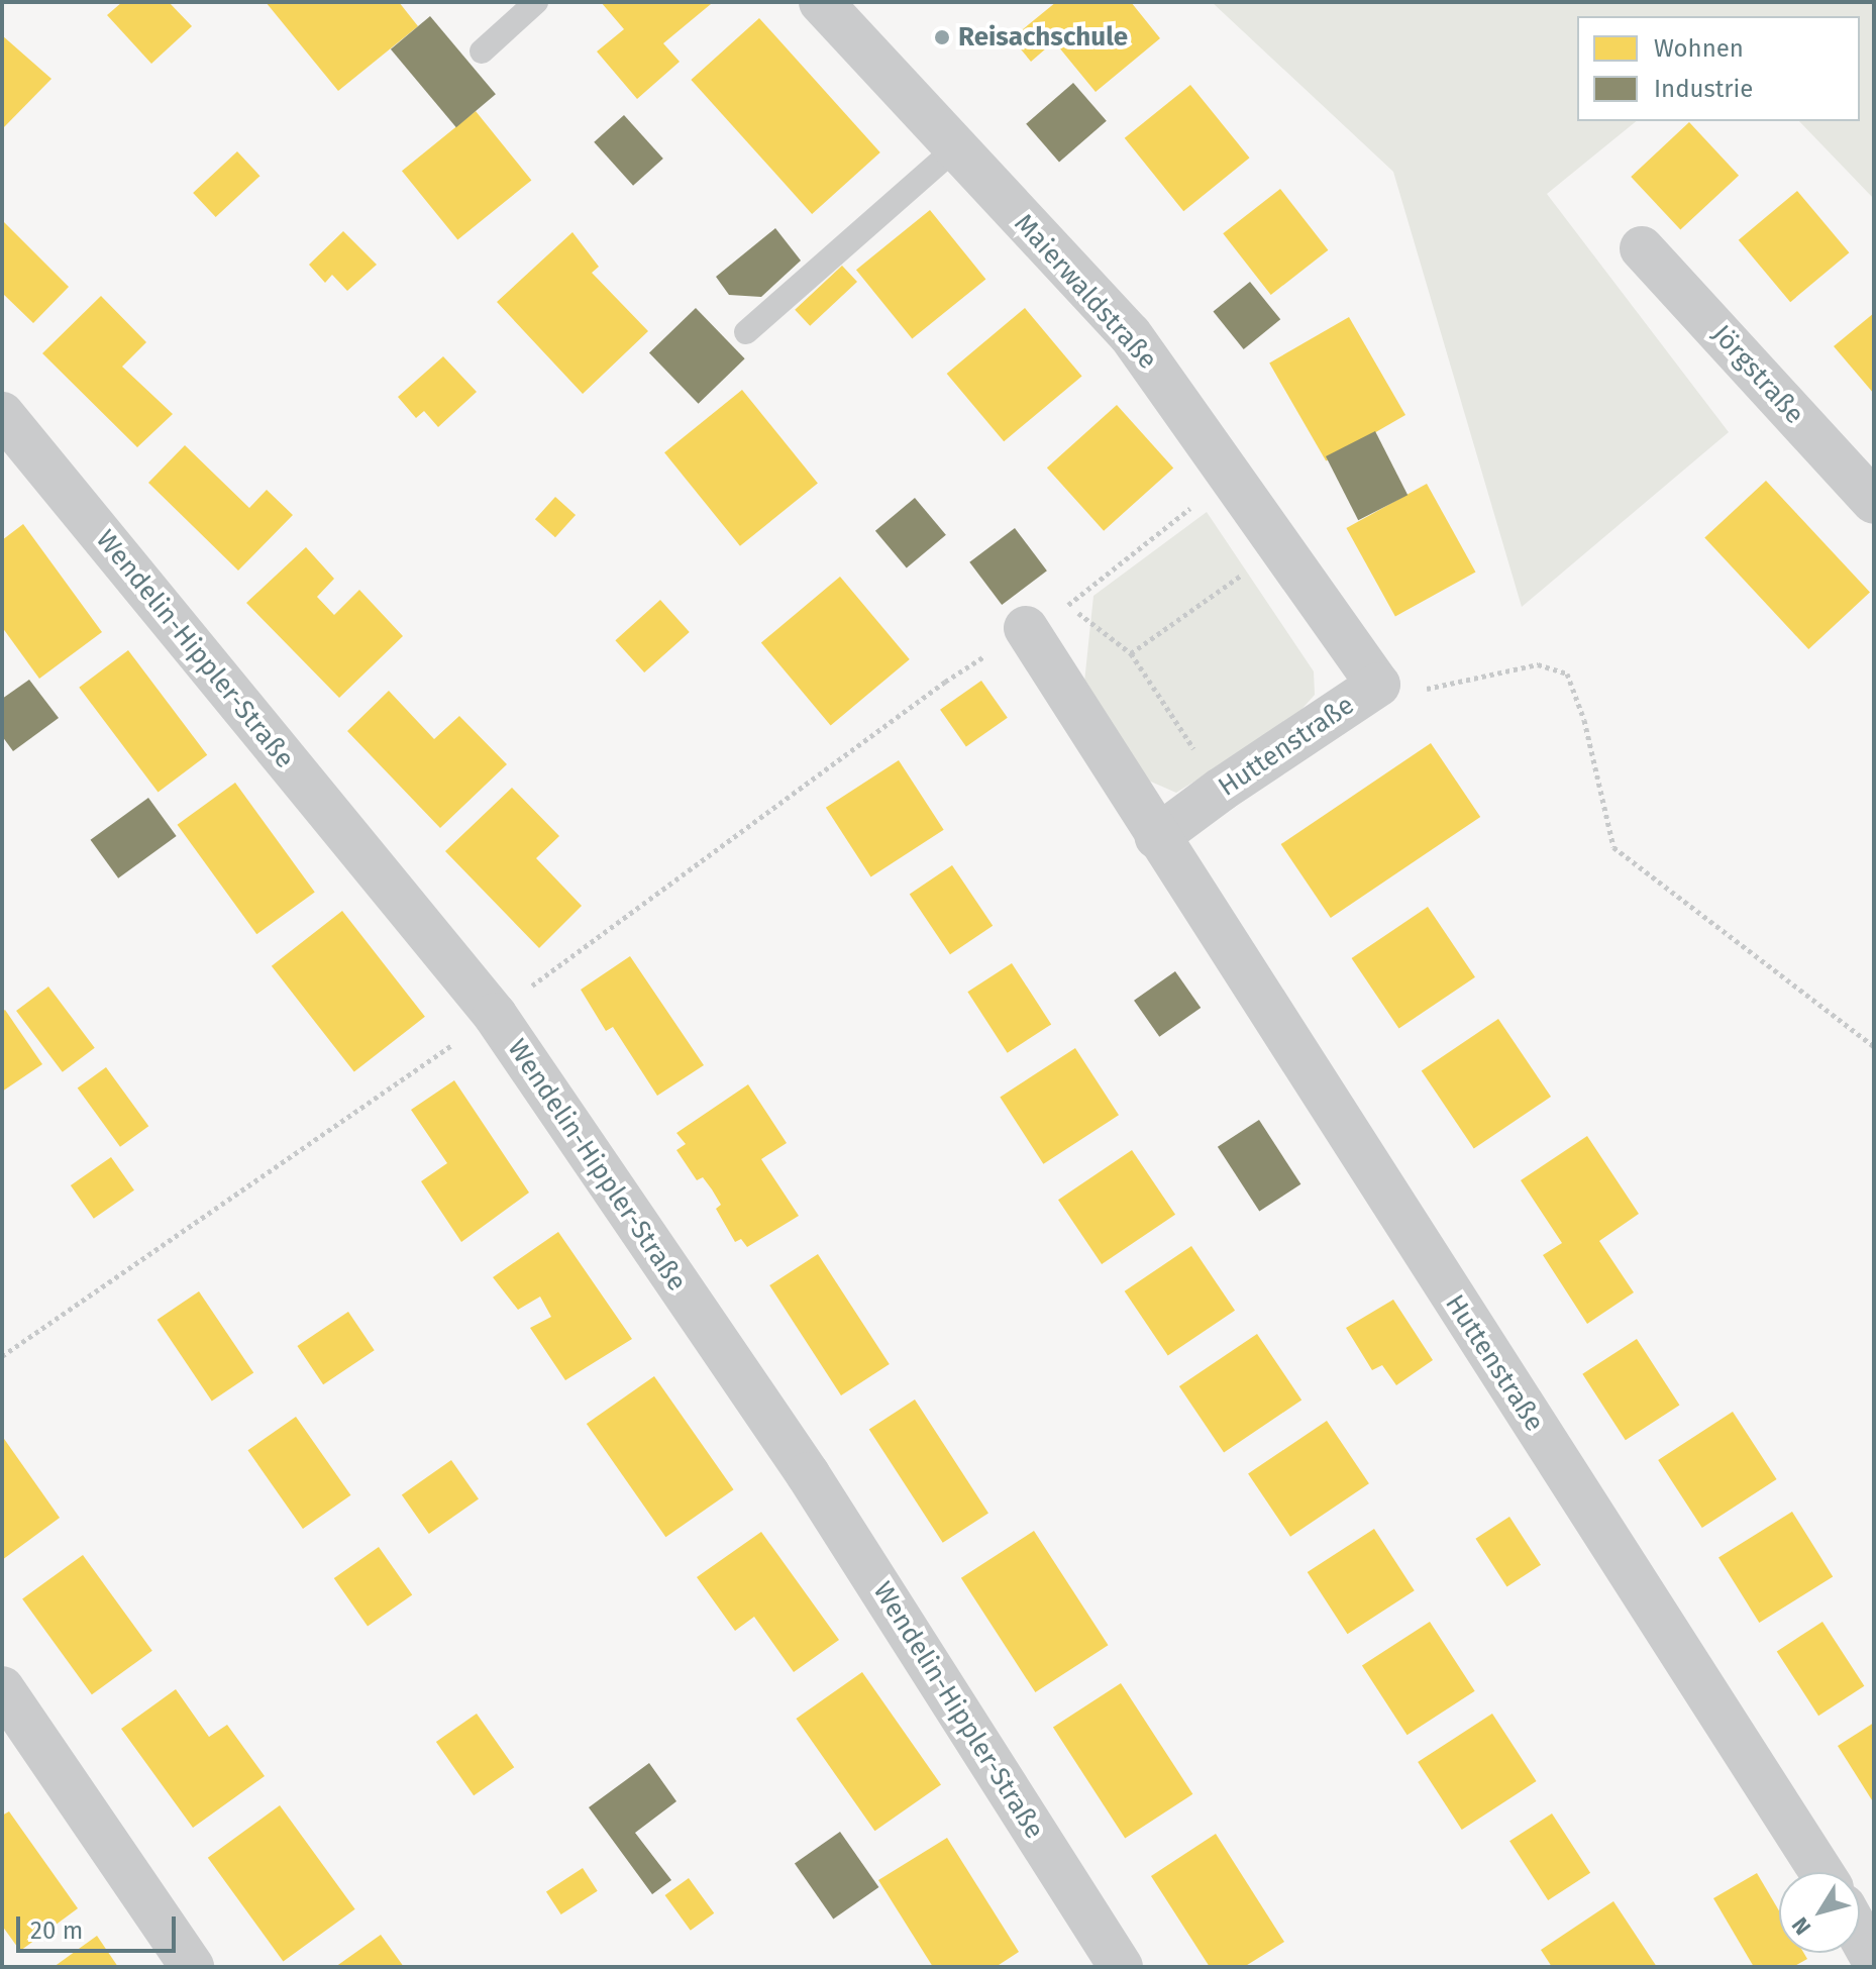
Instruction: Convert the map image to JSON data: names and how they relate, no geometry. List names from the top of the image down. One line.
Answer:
{"streets":{"street":["Maierwaldstraße","Jörgstraße","Wendelin-Hippler-Straße","Huttenstraße"]},"crossings":[["Maierwaldstraße","Huttenstraße"]],"places":["Reisachschule"],"legend":["Wohnen","Industrie"],"scale_bar":"20 m","north":"bottom left"}
